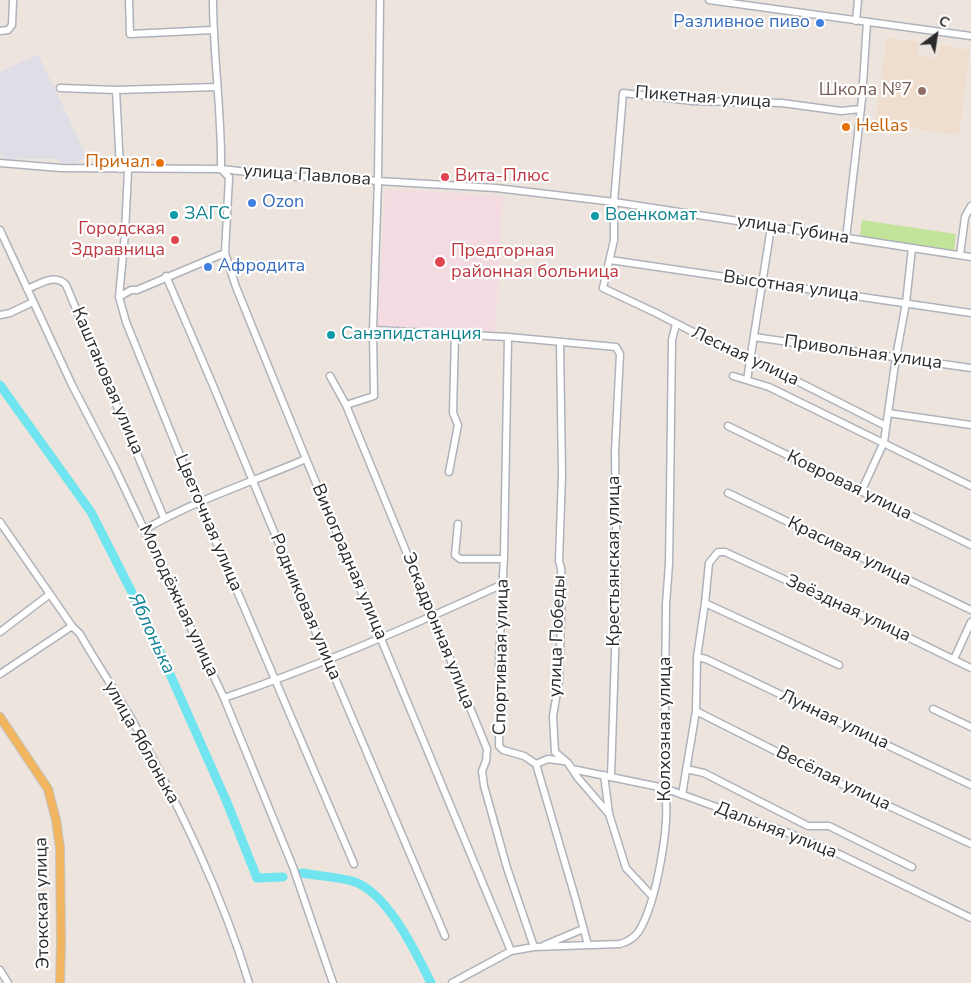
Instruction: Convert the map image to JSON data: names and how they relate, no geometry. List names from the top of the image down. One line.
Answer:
{"streets":{"main road":["Этокская улица"],"street":["Пикетная улица","улица Павлова","улица Губина","Высотная улица","Привольная улица","Лесная улица","Каштановая улица","Ковровая улица","Цветочная улица","Красивая улица","Крестьянская улица","Виноградная улица","Молодёжная улица","Родниковая улица","Звёздная улица","Эскадронная улица","улица Победы","Спортивная улица","Лунная улица","Колхозная улица","улица Яблонька","Весёлая улица","Дальняя улица"]},"crossings":[["Пикетная улица","улица Павлова"],["Пикетная улица","улица Губина"],["улица Павлова","улица Губина"],["улица Павлова","Цветочная улица"],["улица Павлова","Виноградная улица"],["Высотная улица","Лесная улица"],["Лесная улица","Колхозная улица"],["Каштановая улица","Молодёжная улица"],["Крестьянская улица","улица Победы"],["Крестьянская улица","Дальняя улица"],["Виноградная улица","Колхозная улица"],["улица Победы","Колхозная улица"],["улица Победы","Дальняя улица"],["Колхозная улица","Дальняя улица"]],"water":["Яблонька"],"places":["Разливное пиво","Школа №7","Hellas","Причал","Вита-Плюс","Ozon","ЗАГС","Военкомат","Городская Здравница","Предгорная районная больница","Афродита","Санэпидстанция"],"north":"top right"}
